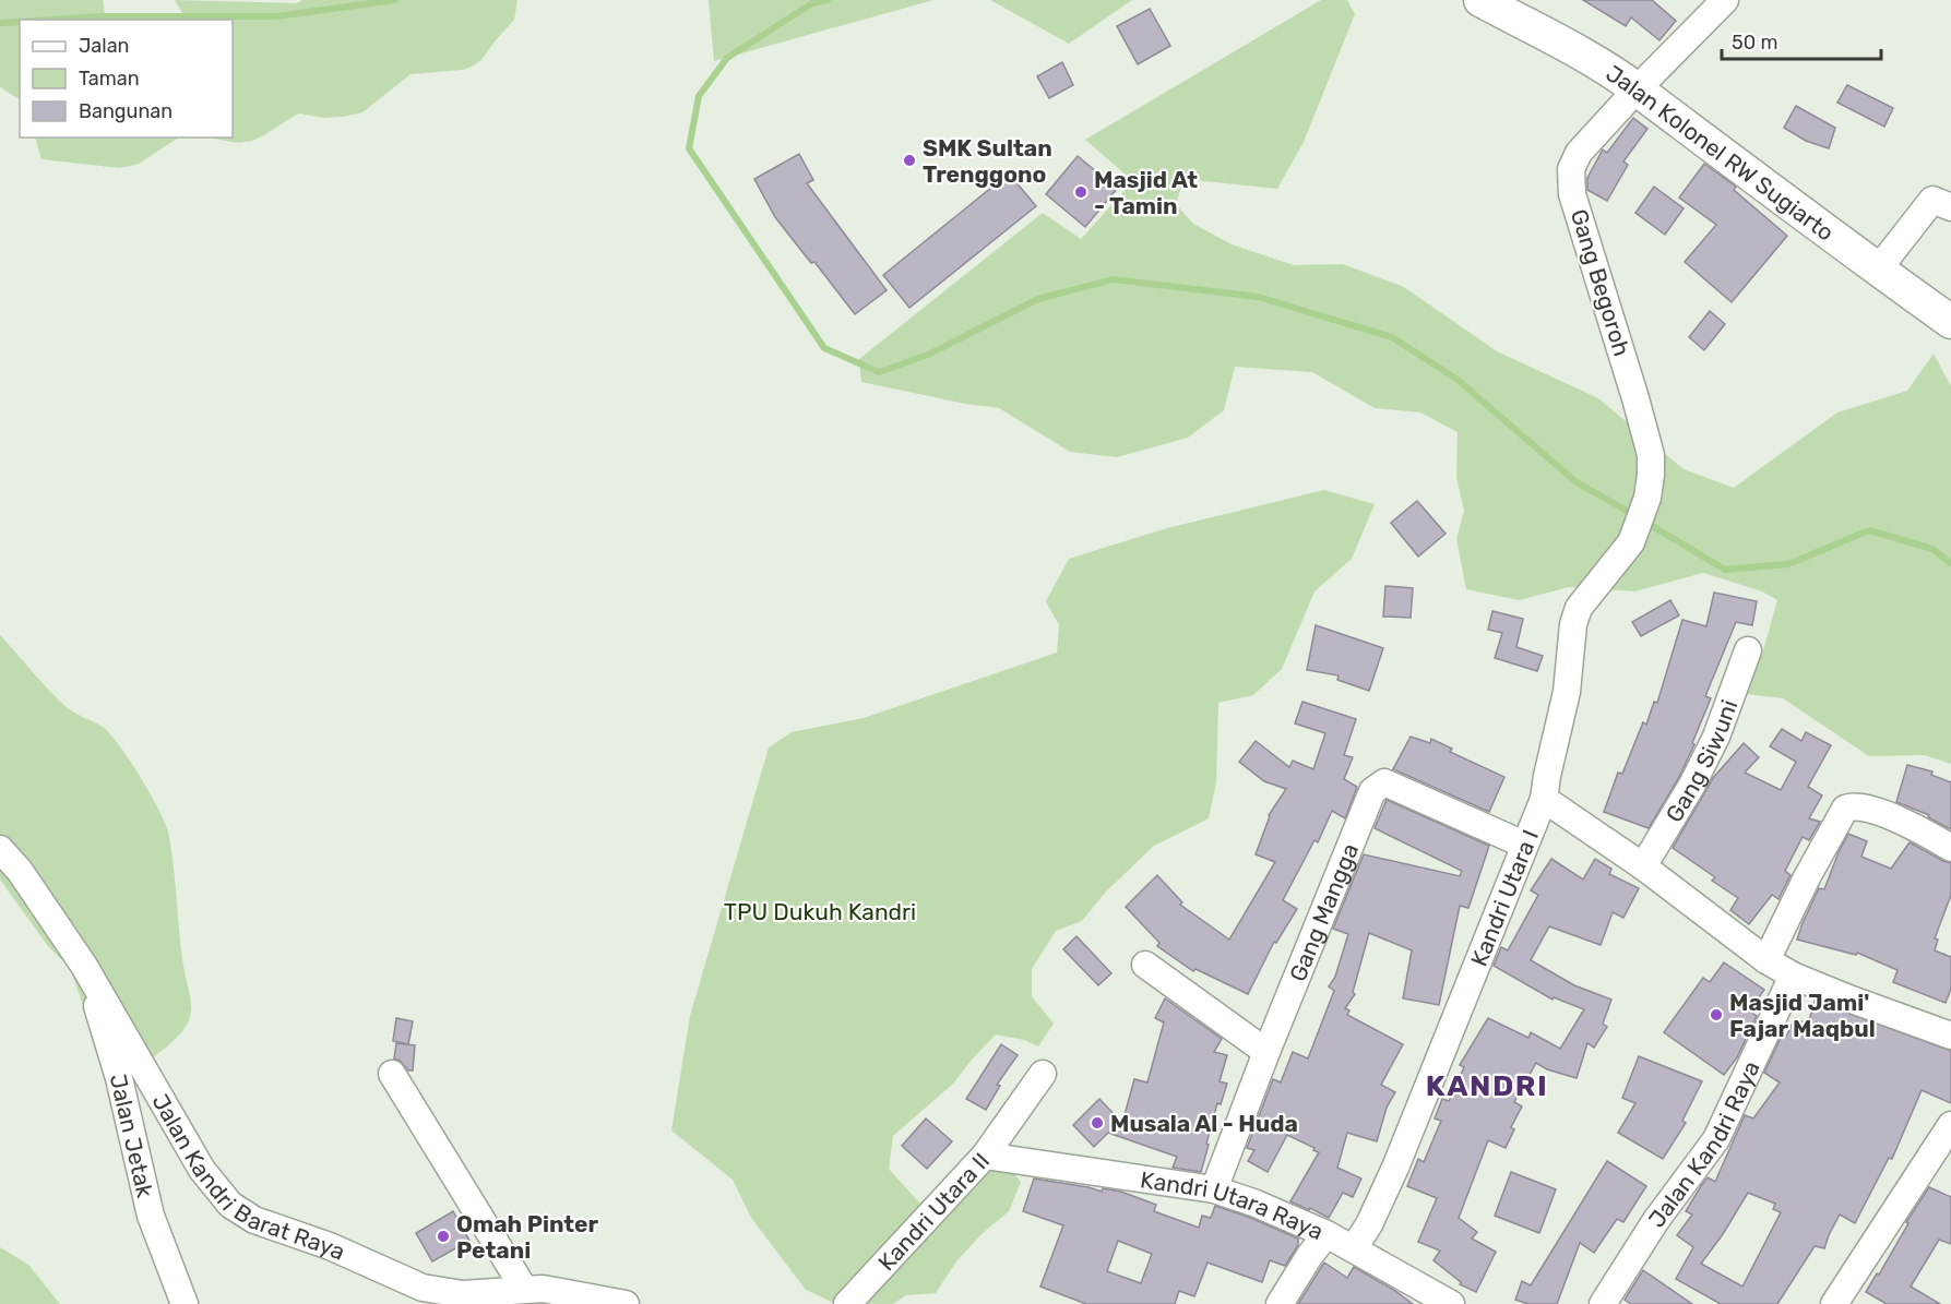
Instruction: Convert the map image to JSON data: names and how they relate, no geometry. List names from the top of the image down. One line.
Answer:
{"streets":{"main road":["Jalan Kolonel RW Sugiarto"],"street":["Gang Begoroh","Gang Siwuni","Kandri Utara I","Gang Mangga","Jalan Jetak","Jalan Kandri Raya","Jalan Kandri Barat Raya","Kandri Utara Raya","Kandri Utara II"]},"crossings":[["Jalan Kolonel RW Sugiarto","Gang Begoroh"],["Gang Begoroh","Kandri Utara I"],["Gang Siwuni","Kandri Utara I"],["Kandri Utara I","Gang Mangga"],["Kandri Utara I","Kandri Utara Raya"],["Gang Mangga","Kandri Utara Raya"],["Jalan Jetak","Jalan Kandri Barat Raya"],["Kandri Utara Raya","Kandri Utara II"]],"districts":["KANDRI"],"parks":["TPU Dukuh Kandri"],"places":["SMK Sultan Trenggono","Masjid At - Tamin","Masjid Jami' Fajar Maqbul","Musala Al - Huda","Omah Pinter Petani"],"legend":["Jalan","Taman","Bangunan"],"scale_bar":"50 m"}
